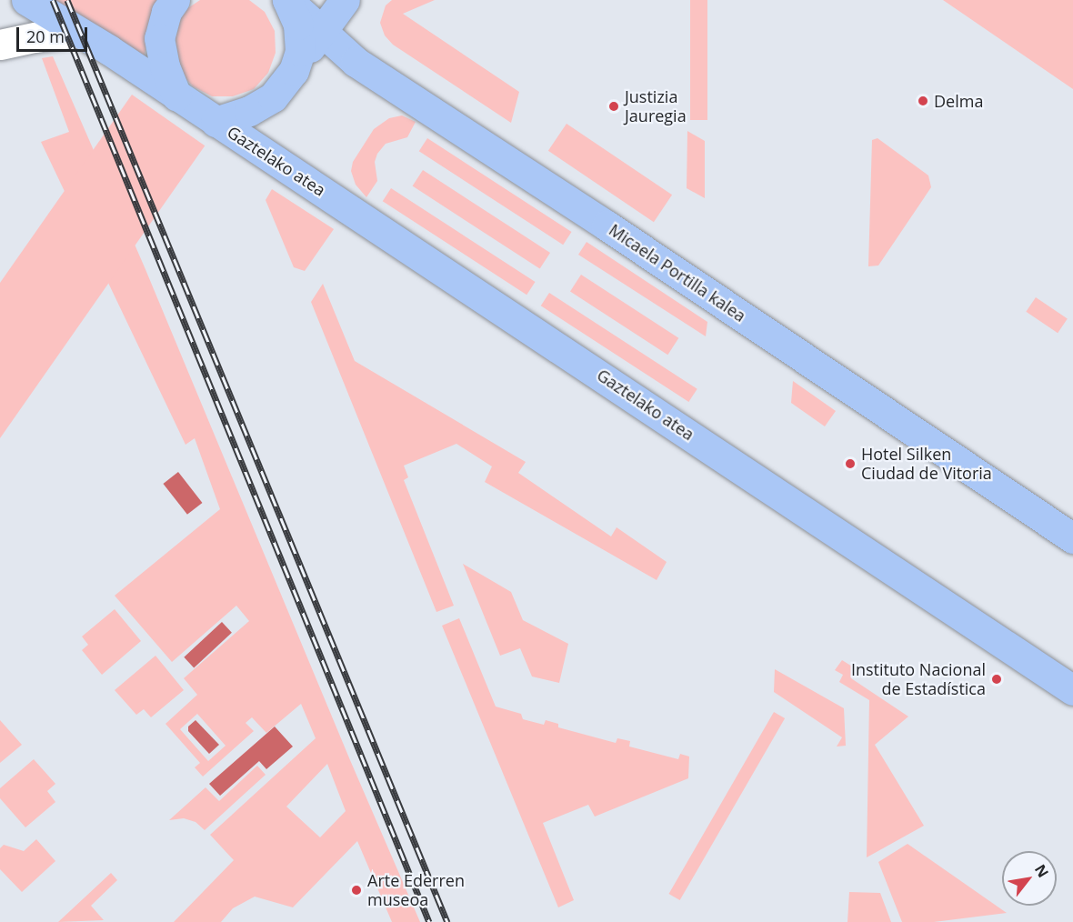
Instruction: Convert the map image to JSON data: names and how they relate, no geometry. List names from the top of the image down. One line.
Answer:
{"streets":{"main road":["Gaztelako atea","Micaela Portilla kalea"]},"crossings":[["Gaztelako atea","Micaela Portilla kalea"]],"places":["Delma","Justizia Jauregia","Hotel Silken Ciudad de Vitoria","Instituto Nacional de Estadística","Arte Ederren museoa"],"scale_bar":"20 m","north":"top right"}
